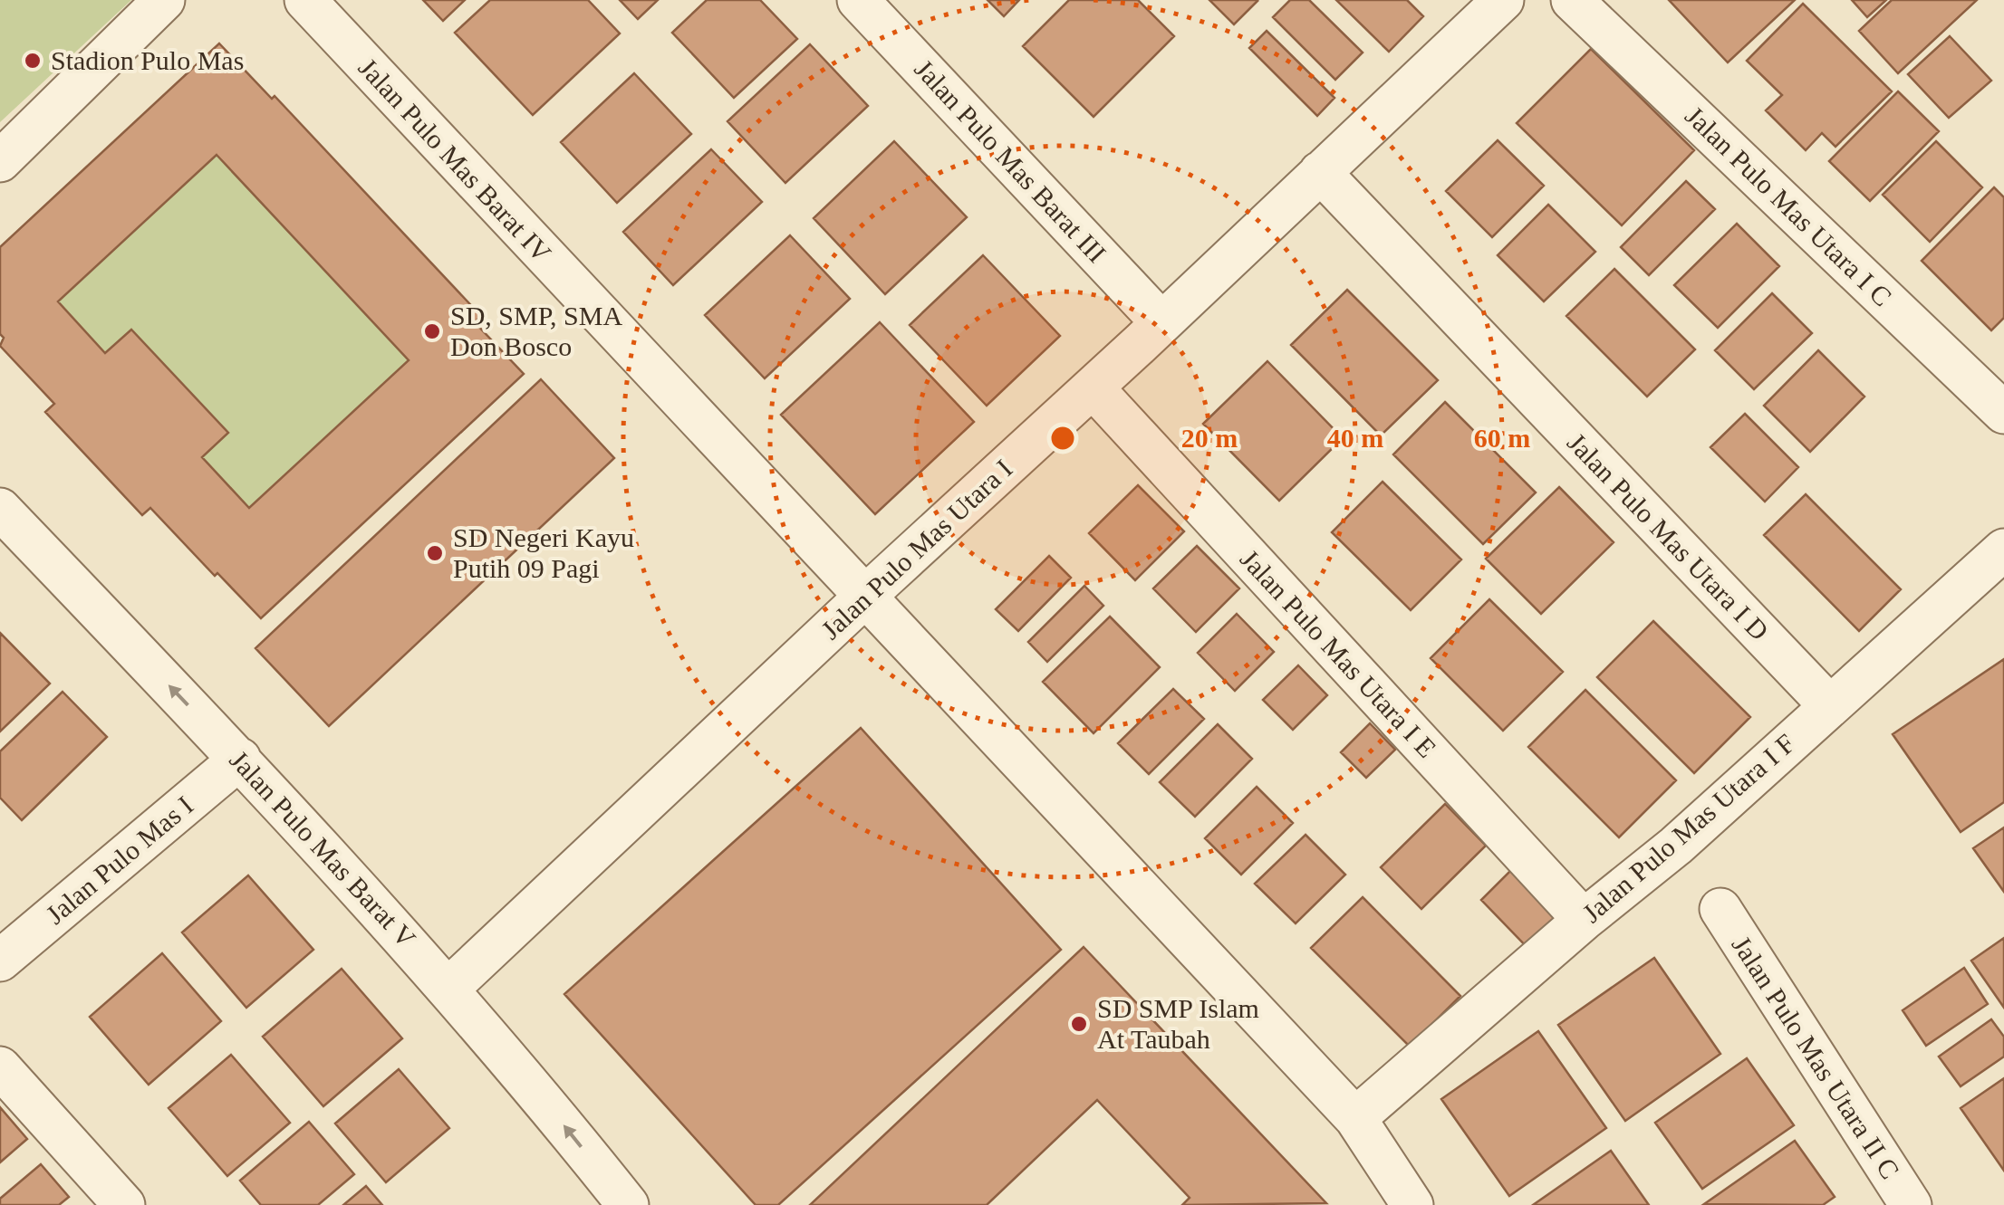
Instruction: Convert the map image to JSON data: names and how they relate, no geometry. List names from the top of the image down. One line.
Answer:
{"streets":{"street":["Jalan Pulo Mas Barat IV","Jalan Pulo Mas Barat III","Jalan Pulo Mas Utara I C","Jalan Pulo Mas Utara I D","Jalan Pulo Mas Utara I","Jalan Pulo Mas Utara I E","Jalan Pulo Mas Utara I F","Jalan Pulo Mas Barat V","Jalan Pulo Mas I","Jalan Pulo Mas Utara II C"]},"crossings":[["Jalan Pulo Mas Barat IV","Jalan Pulo Mas Utara I"],["Jalan Pulo Mas Barat III","Jalan Pulo Mas Utara I"],["Jalan Pulo Mas Utara I D","Jalan Pulo Mas Utara I"],["Jalan Pulo Mas Utara I D","Jalan Pulo Mas Utara I F"],["Jalan Pulo Mas Utara I","Jalan Pulo Mas Utara I E"],["Jalan Pulo Mas Utara I","Jalan Pulo Mas Barat V"],["Jalan Pulo Mas Utara I E","Jalan Pulo Mas Utara I F"],["Jalan Pulo Mas Barat V","Jalan Pulo Mas I"]],"one_way":["Jalan Pulo Mas Barat V"],"places":["Stadion Pulo Mas","SD, SMP, SMA Don Bosco","SD Negeri Kayu Putih 09 Pagi","SD SMP Islam At Taubah"],"rings":["20 m","40 m","60 m"]}
